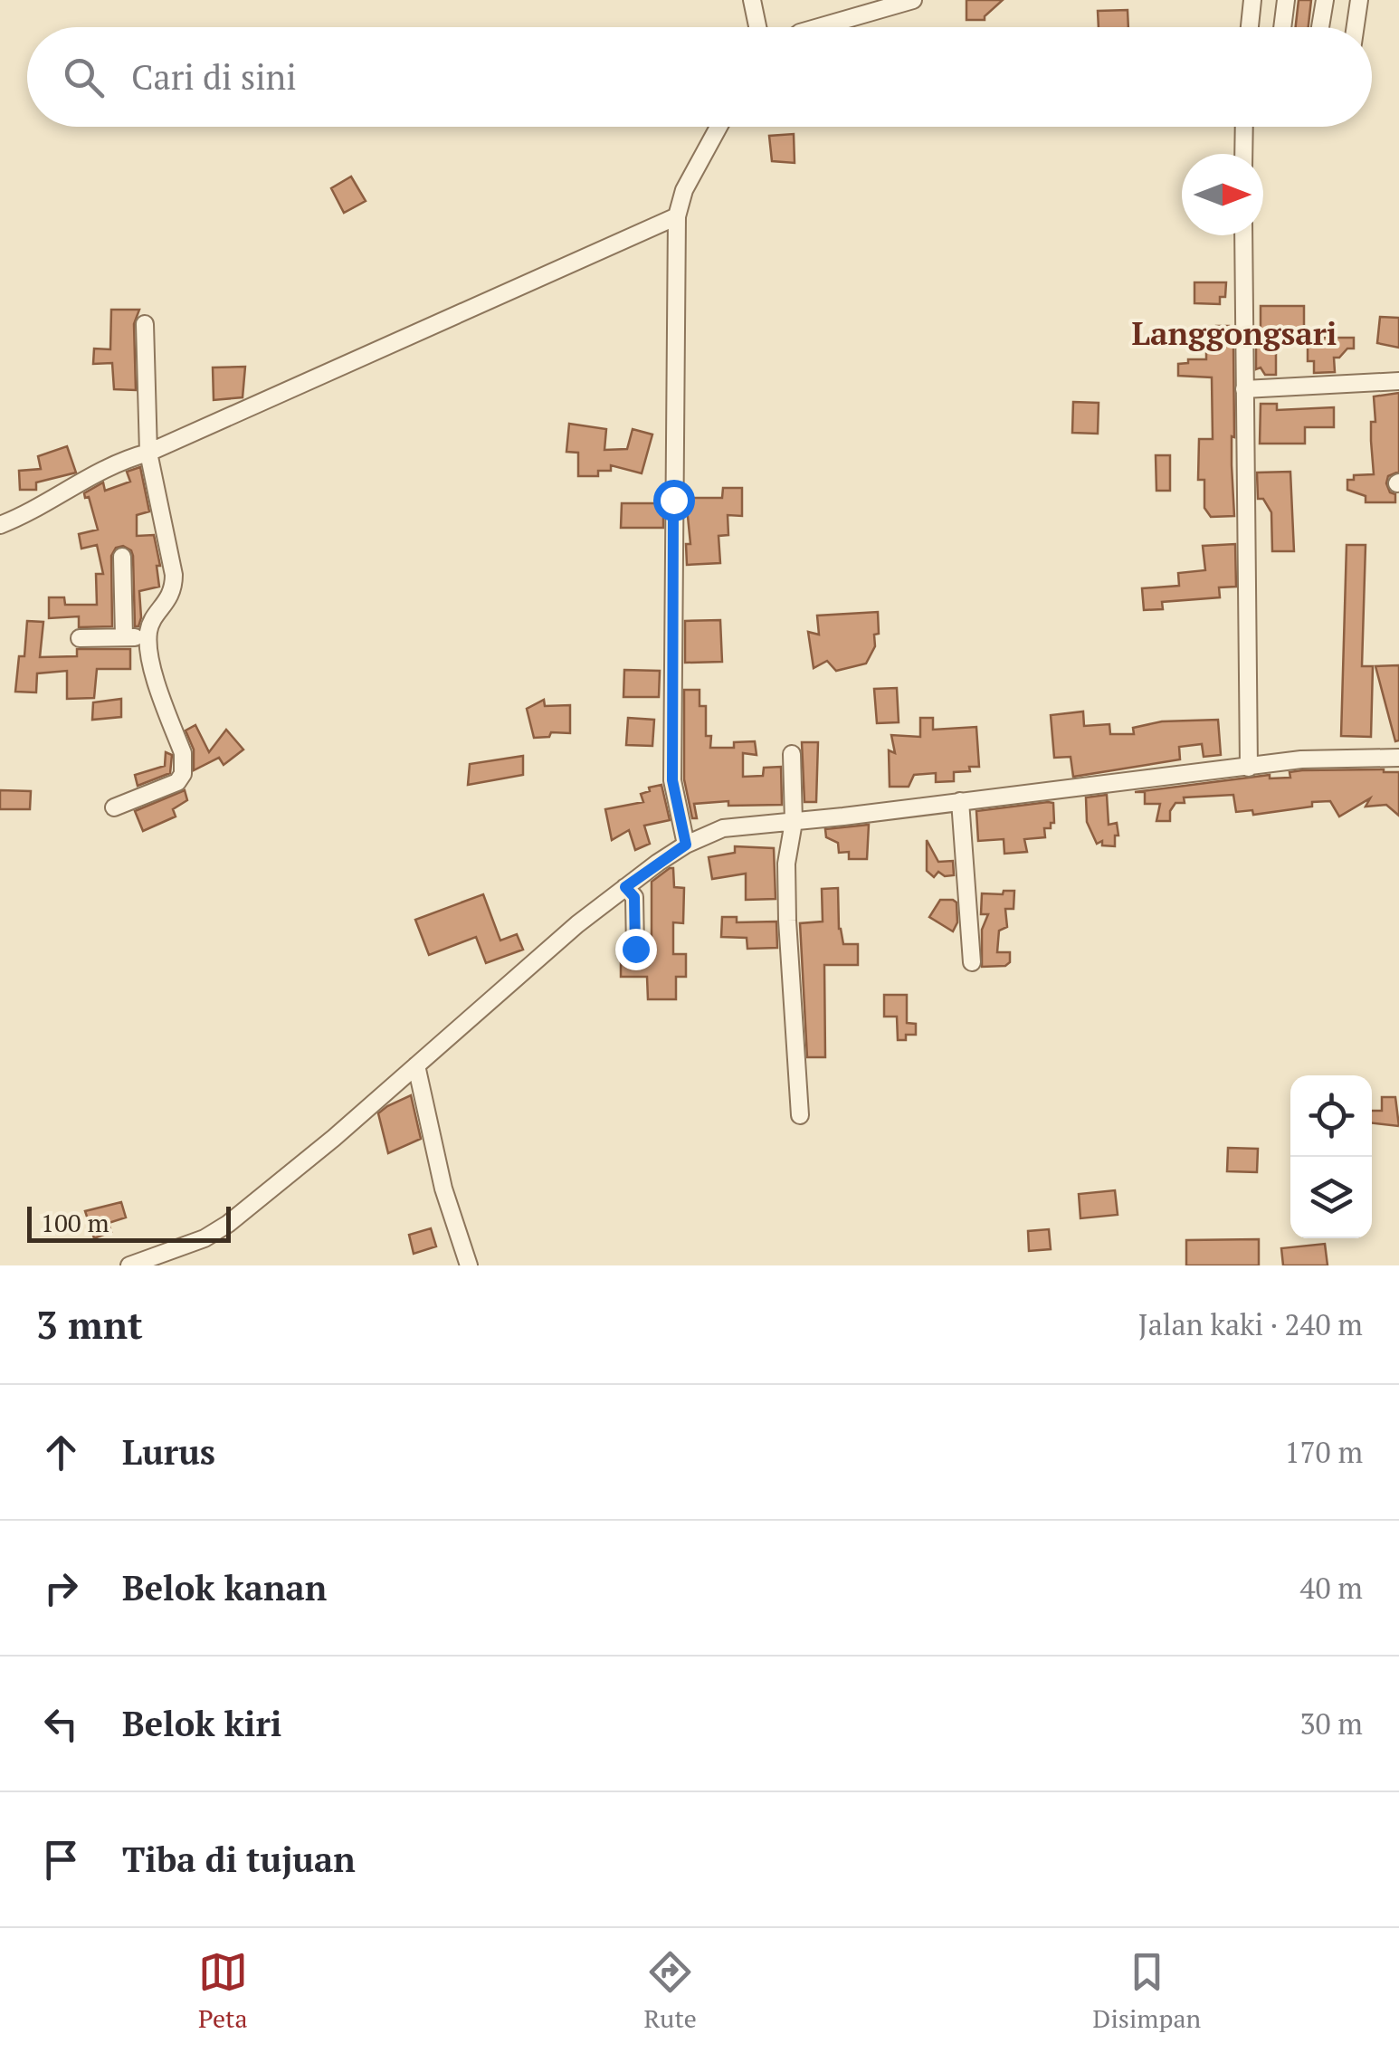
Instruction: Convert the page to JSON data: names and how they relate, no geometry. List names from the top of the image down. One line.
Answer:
{"districts":["Langgongsari"],"scale_bar":"100 m","north":"right","page":{"search":"Cari di sini","scale":"100 m","heading":["3 mnt","Jalan kaki · 240 m"],"list":[["Lurus","170 m"],["Belok kanan","40 m"],["Belok kiri","30 m"],"Tiba di tujuan"],"nav":["Peta","Rute","Disimpan"]}}
